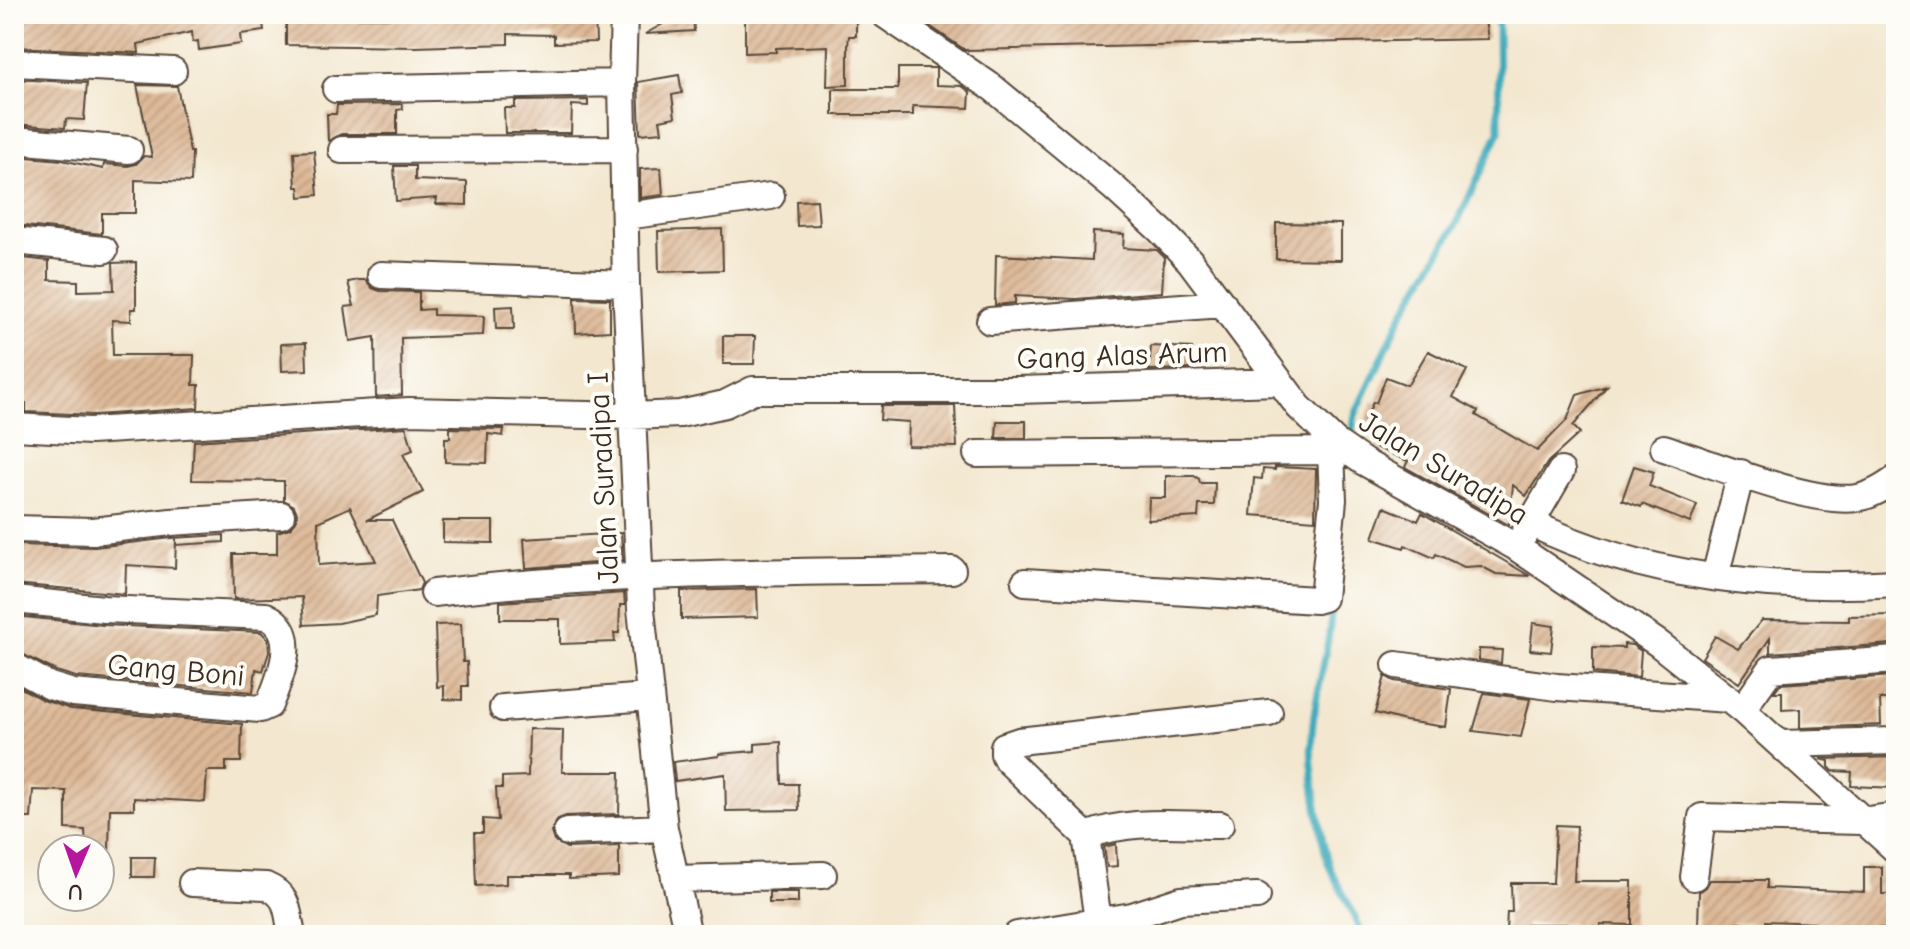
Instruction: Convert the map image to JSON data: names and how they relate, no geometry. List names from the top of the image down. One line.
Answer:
{"streets":{"street":["Gang Alas Arum","Jalan Suradipa","Jalan Suradipa I","Gang Boni"]},"crossings":[["Gang Alas Arum","Jalan Suradipa"],["Gang Alas Arum","Jalan Suradipa I"]],"north":"bottom"}
